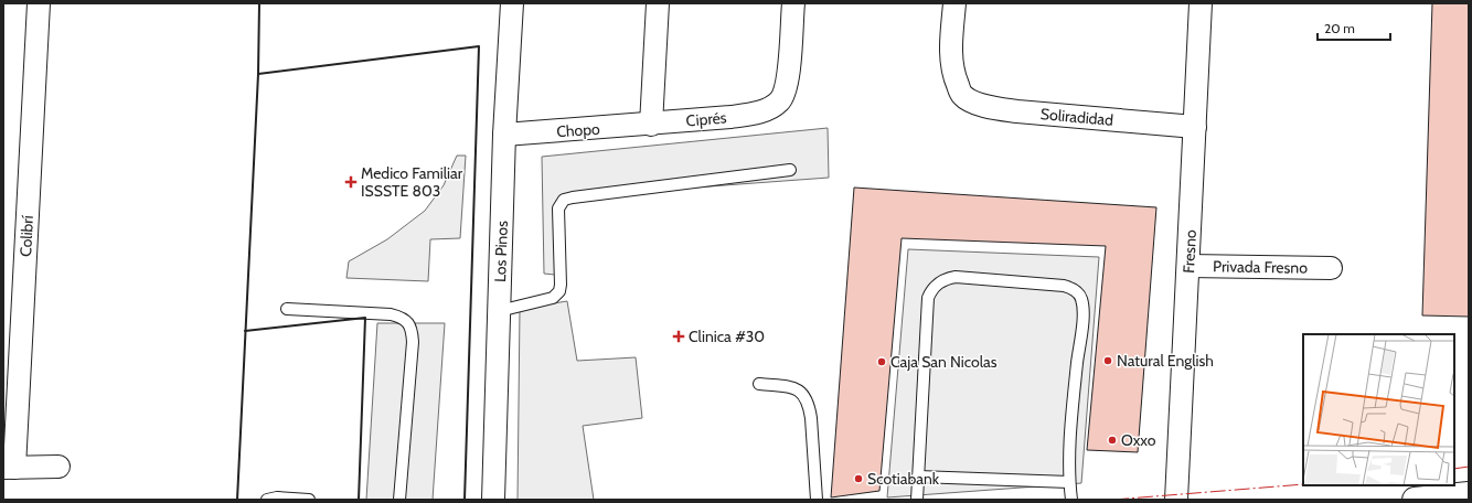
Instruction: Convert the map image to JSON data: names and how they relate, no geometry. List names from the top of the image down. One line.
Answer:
{"streets":{"street":["Soliradidad","Ciprés","Chopo","Colibrí","Los Pinos","Fresno","Privada Fresno"]},"crossings":[["Soliradidad","Fresno"],["Ciprés","Chopo"],["Chopo","Los Pinos"],["Fresno","Privada Fresno"]],"places":{"health":["Medico Familiar ISSSTE 803","Clinica #30"],"other":["Natural English","Caja San Nicolas","Oxxo","Scotiabank"]},"scale_bar":"20 m"}
